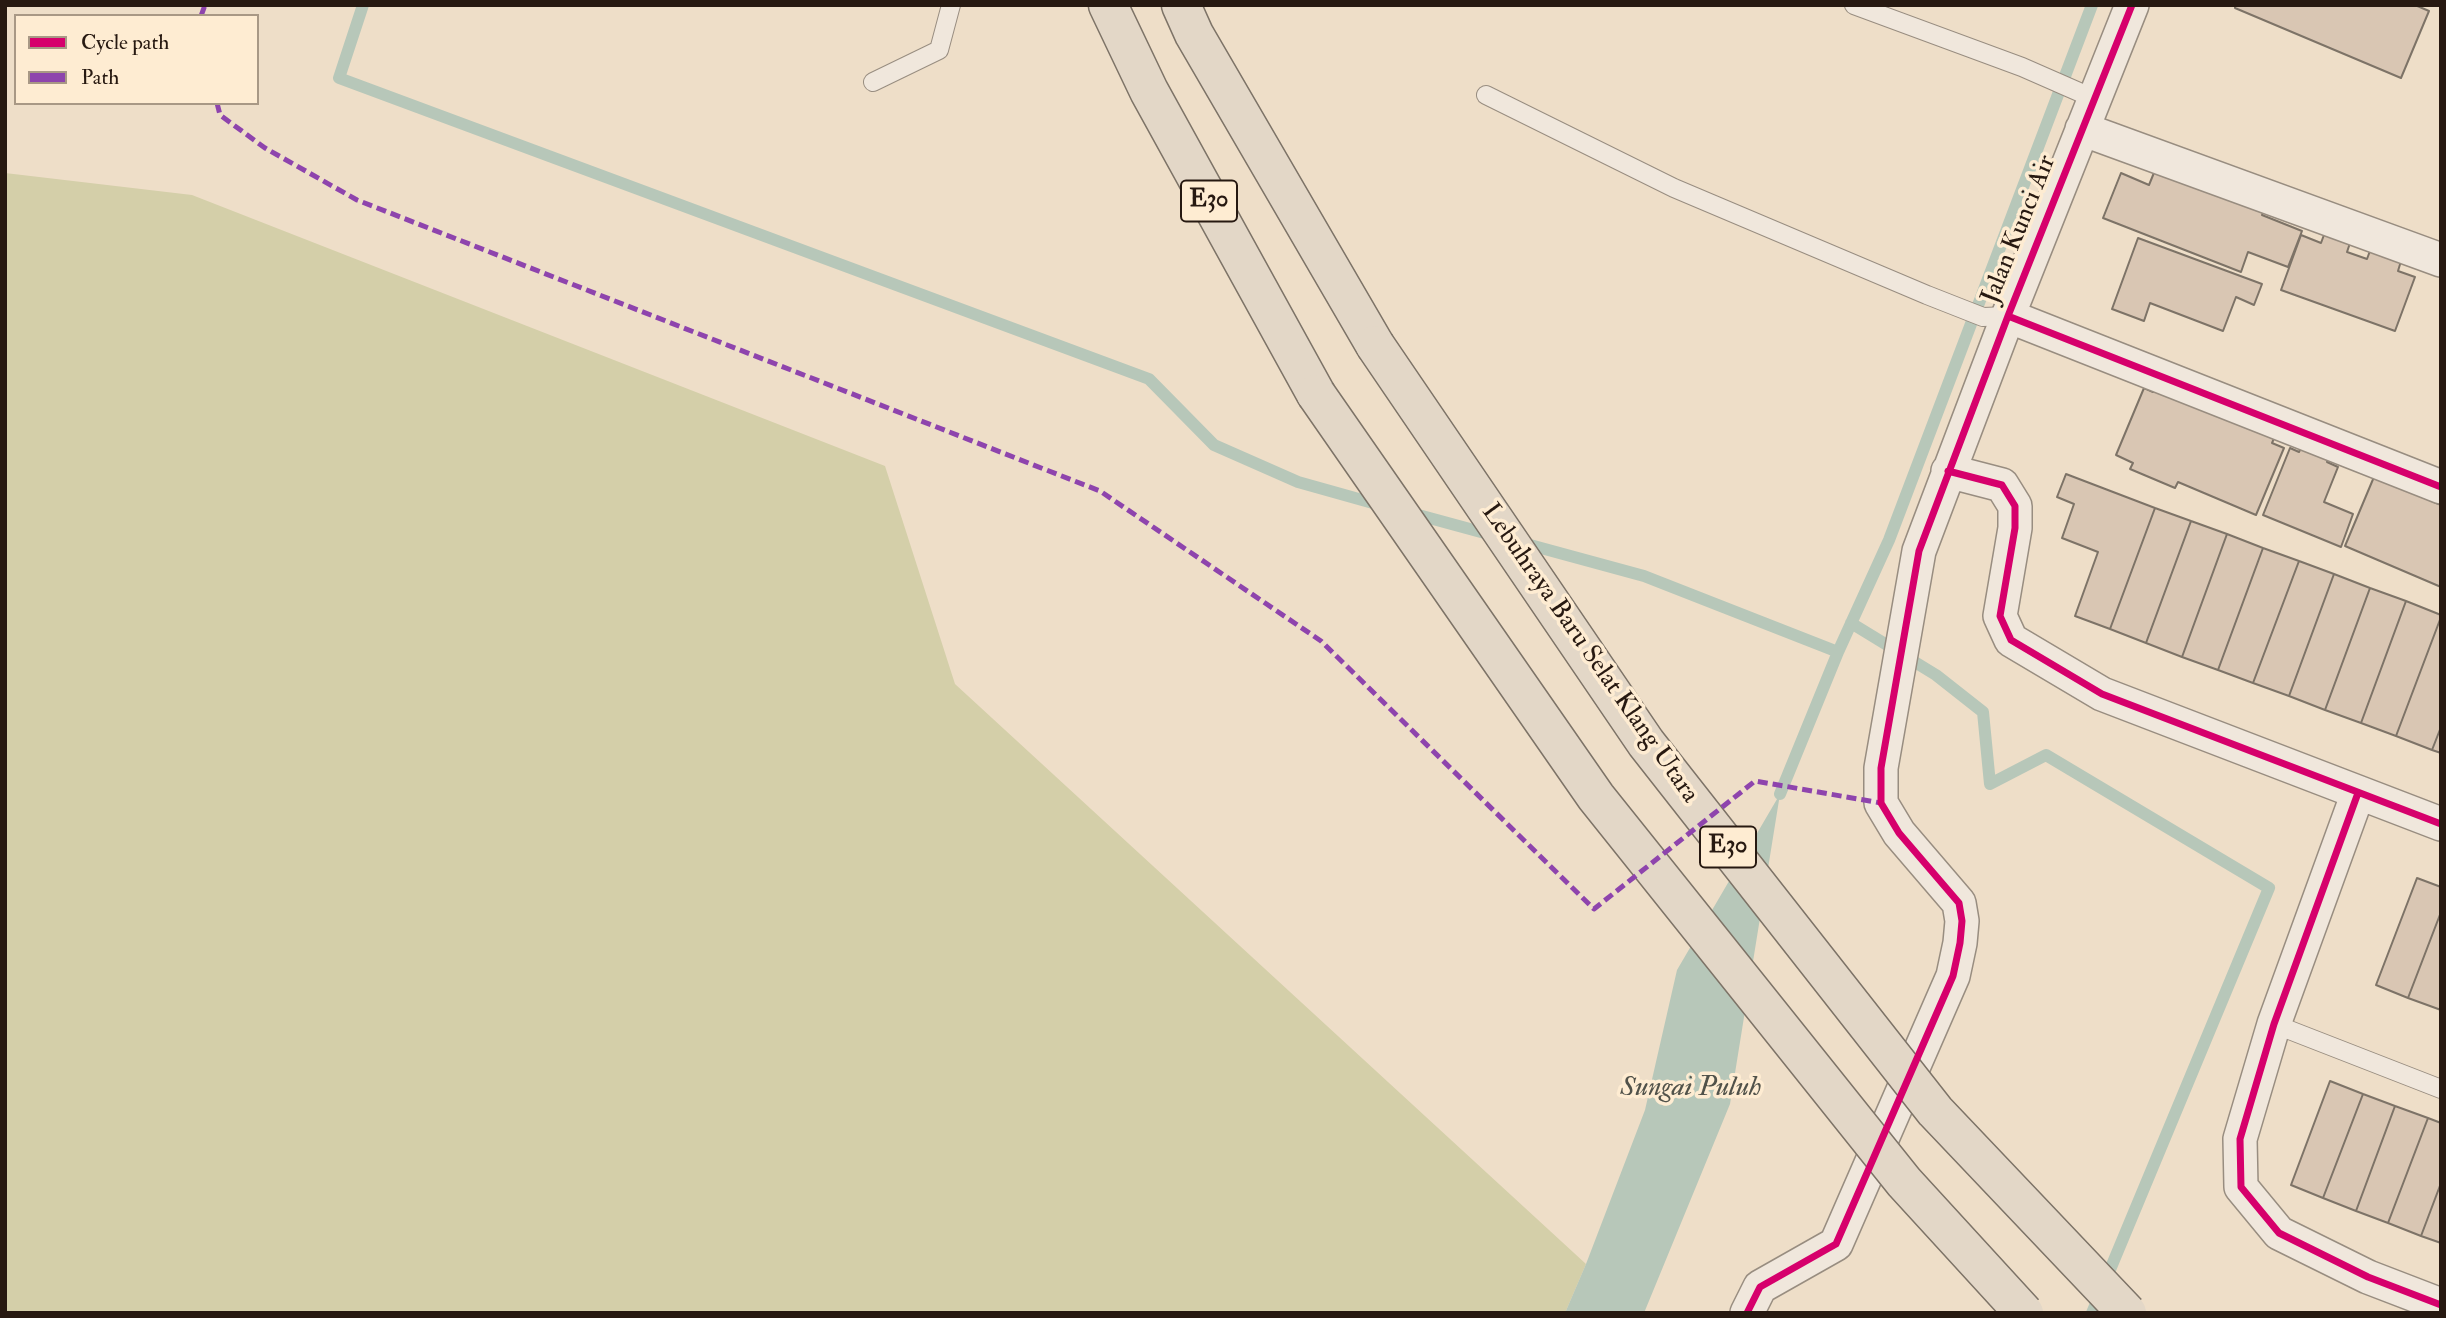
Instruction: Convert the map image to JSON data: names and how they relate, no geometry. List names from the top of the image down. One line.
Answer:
{"streets":{"highway":["E30","Lebuhraya Baru Selat Klang Utara"],"street":["Jalan Kunci Air"]},"water":["Sungai Puluh"],"legend":["Cycle path","Path"]}
